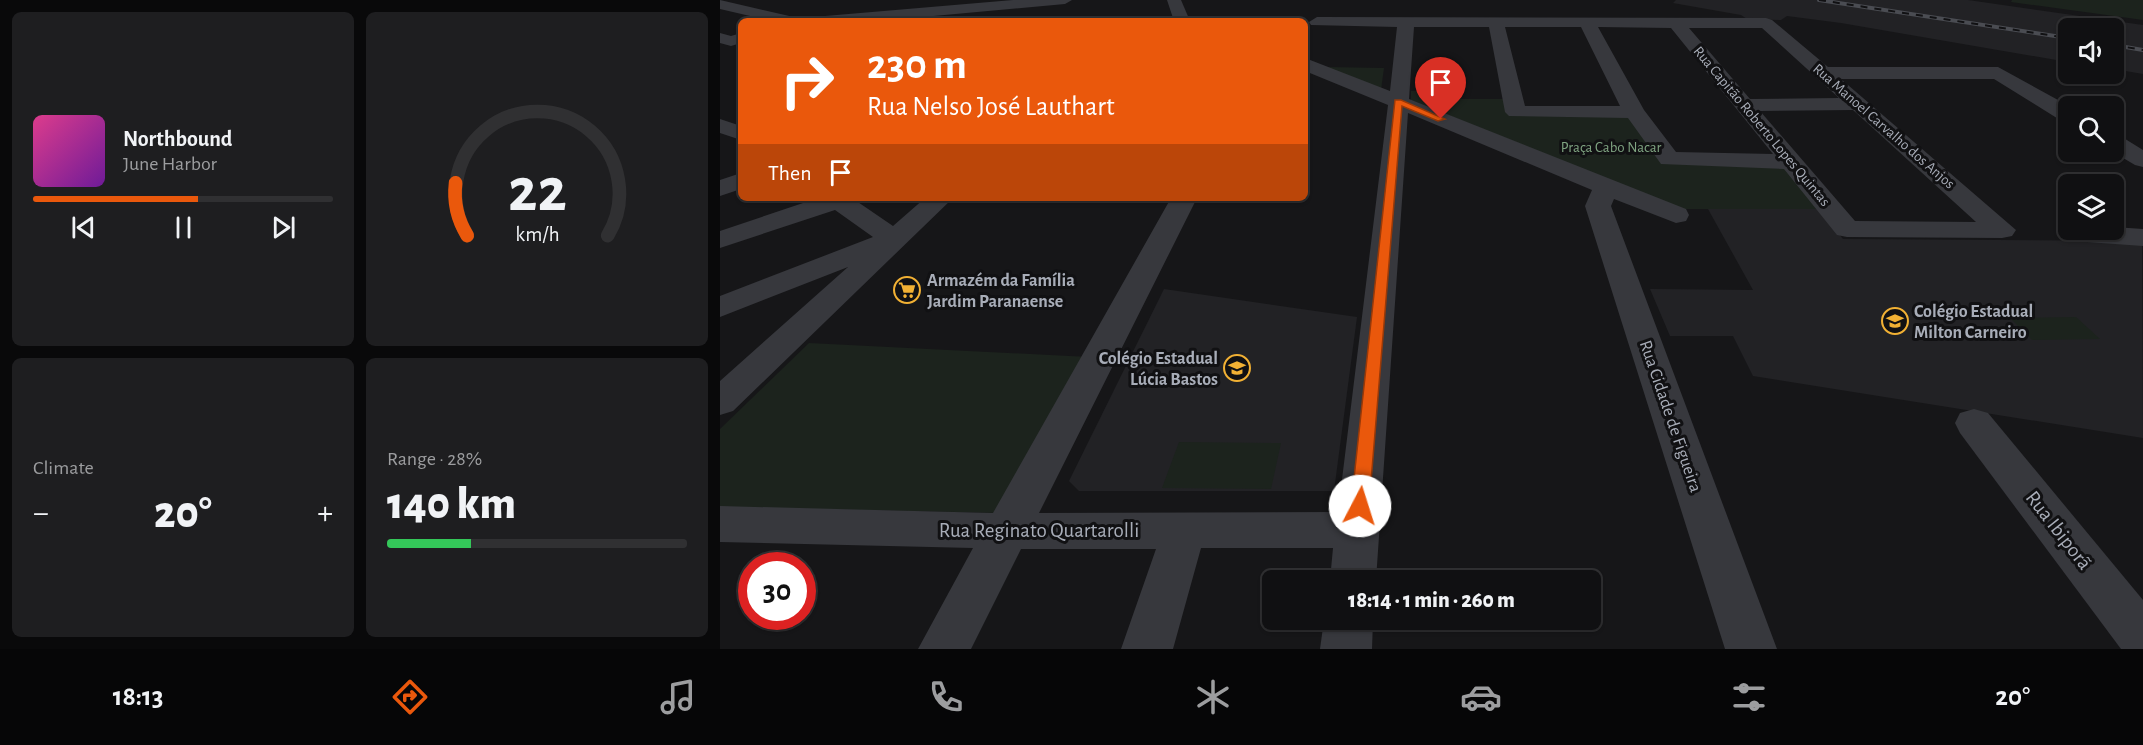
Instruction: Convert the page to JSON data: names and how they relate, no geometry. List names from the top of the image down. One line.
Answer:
{"streets":{"street":["Rua Capitão Roberto Lopes Quintas","Rua Manoel Carvalho dos Anjos","Rua Cidade de Figueira","Rua Reginato Quartarolli","Rua Ibiporã"]},"crossings":[["Rua Capitão Roberto Lopes Quintas","Rua Manoel Carvalho dos Anjos"]],"parks":["Praça Cabo Nacar"],"places":{"supermarket":["Armazém da Família Jardim Paranaense"],"school or university":["Colégio Estadual Milton Carneiro","Colégio Estadual Lúcia Bastos"]},"page":{"turn":["230 m","Rua Nelso José Lauthart"],"song":["Northbound","June Harbor"],"then":"Then","tile":["Climate",["Range · 28%","140 km"]],"heat":["−","20°","+"],"limit":"30","trip":"18:14 · 1 min · 260 m","tabs":["18:13","20°"],"gauge":["22","km/h"]}}
